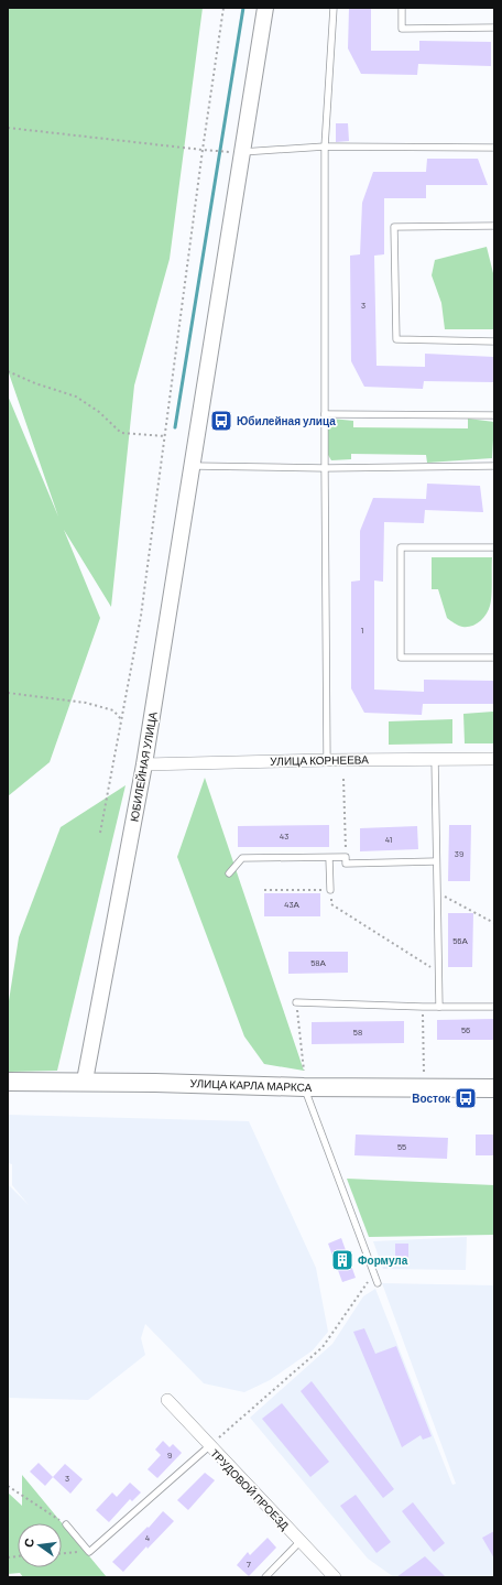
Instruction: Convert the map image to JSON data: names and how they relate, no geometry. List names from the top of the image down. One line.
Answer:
{"streets":{"main road":["УЛИЦА КАРЛА МАРКСА"],"street":["УЛИЦА КОРНЕЕВА","ЮБИЛЕЙНАЯ УЛИЦА","ТРУДОВОЙ ПРОЕЗД"]},"crossings":[["УЛИЦА КОРНЕЕВА","ЮБИЛЕЙНАЯ УЛИЦА"],["ЮБИЛЕЙНАЯ УЛИЦА","УЛИЦА КАРЛА МАРКСА"]],"places":{"bus stop":["Юбилейная улица","Восток"],"building":["Формула"]},"house_numbers":["3","1","43","41","39","43А","56А","58А","56","58","55","9","3","4","7"],"north":"left"}
